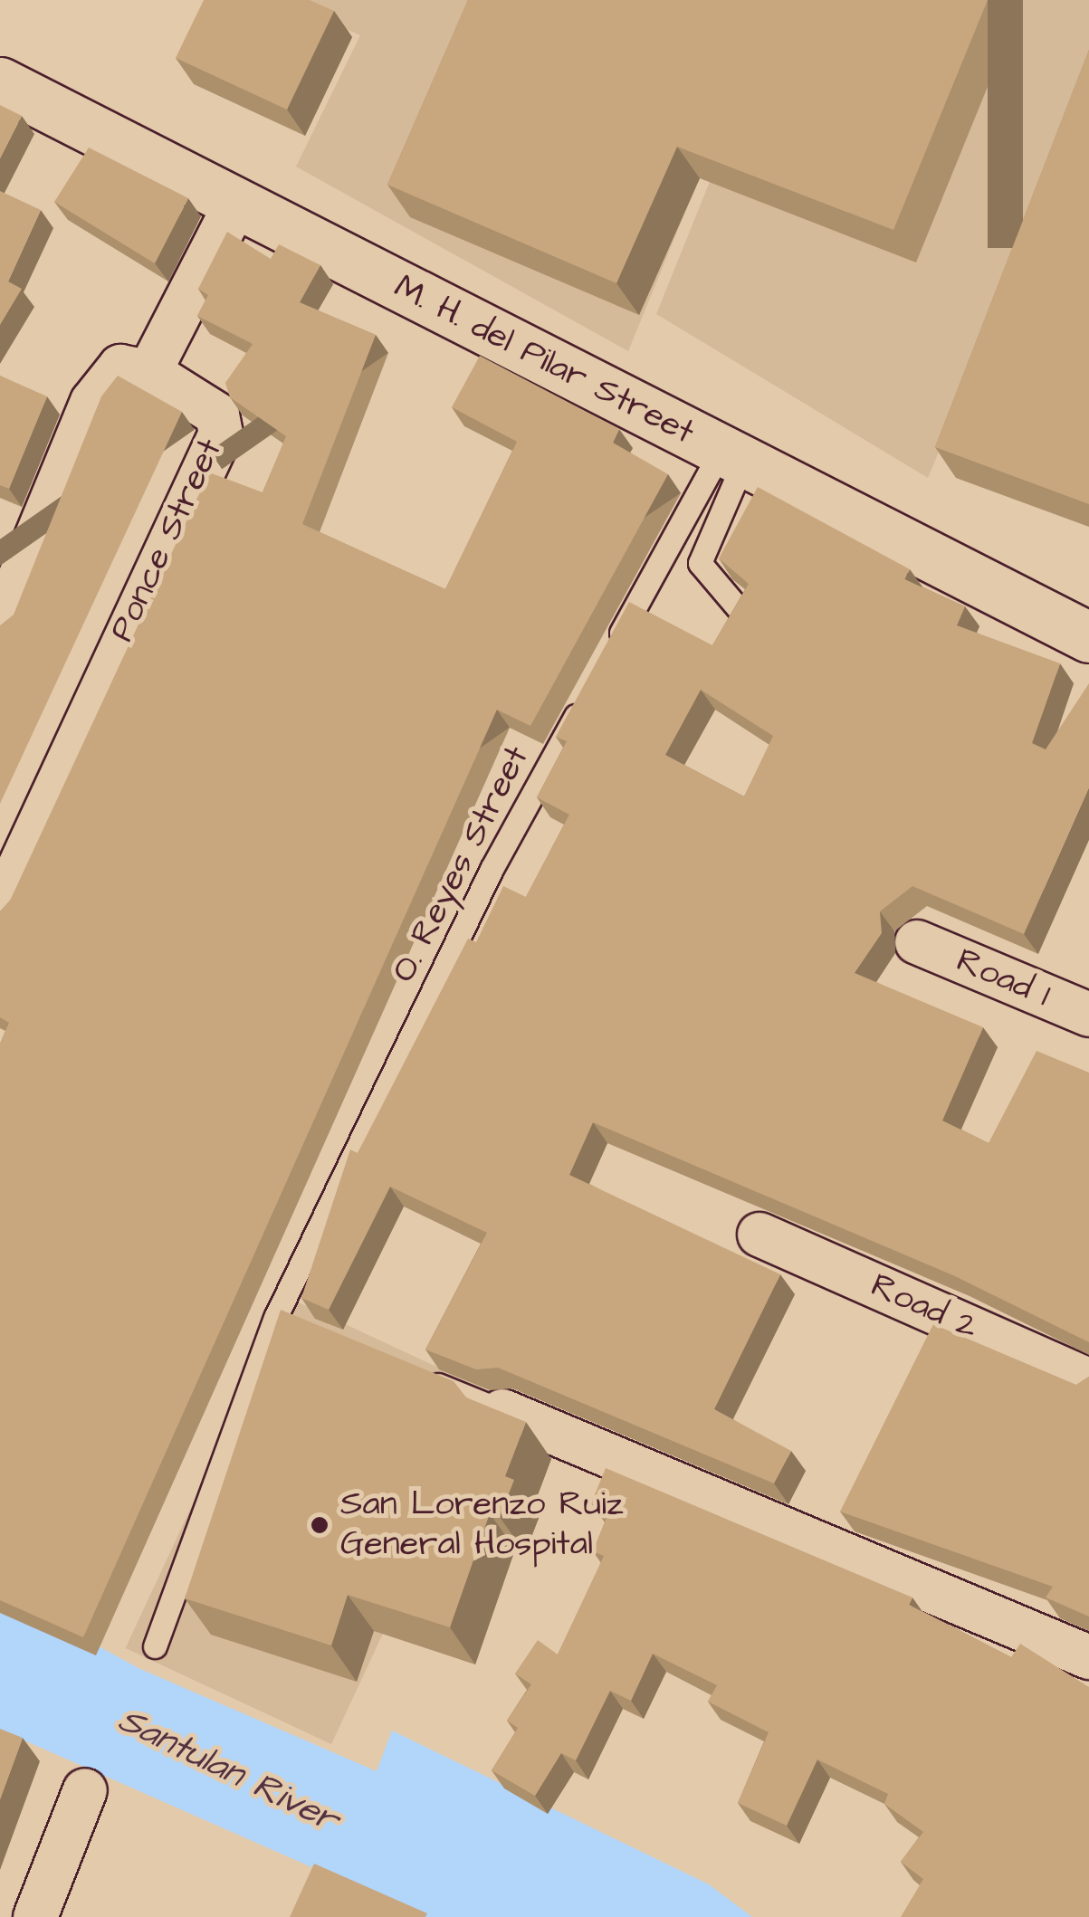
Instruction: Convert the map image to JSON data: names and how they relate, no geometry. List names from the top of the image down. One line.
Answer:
{"streets":{"main road":["M. H. del Pilar Street"],"street":["Ponce Street","Road 1","Road 2"],"lane":["O. Reyes Street"]},"water":["Santulan River"],"places":["San Lorenzo Ruiz General Hospital"]}
